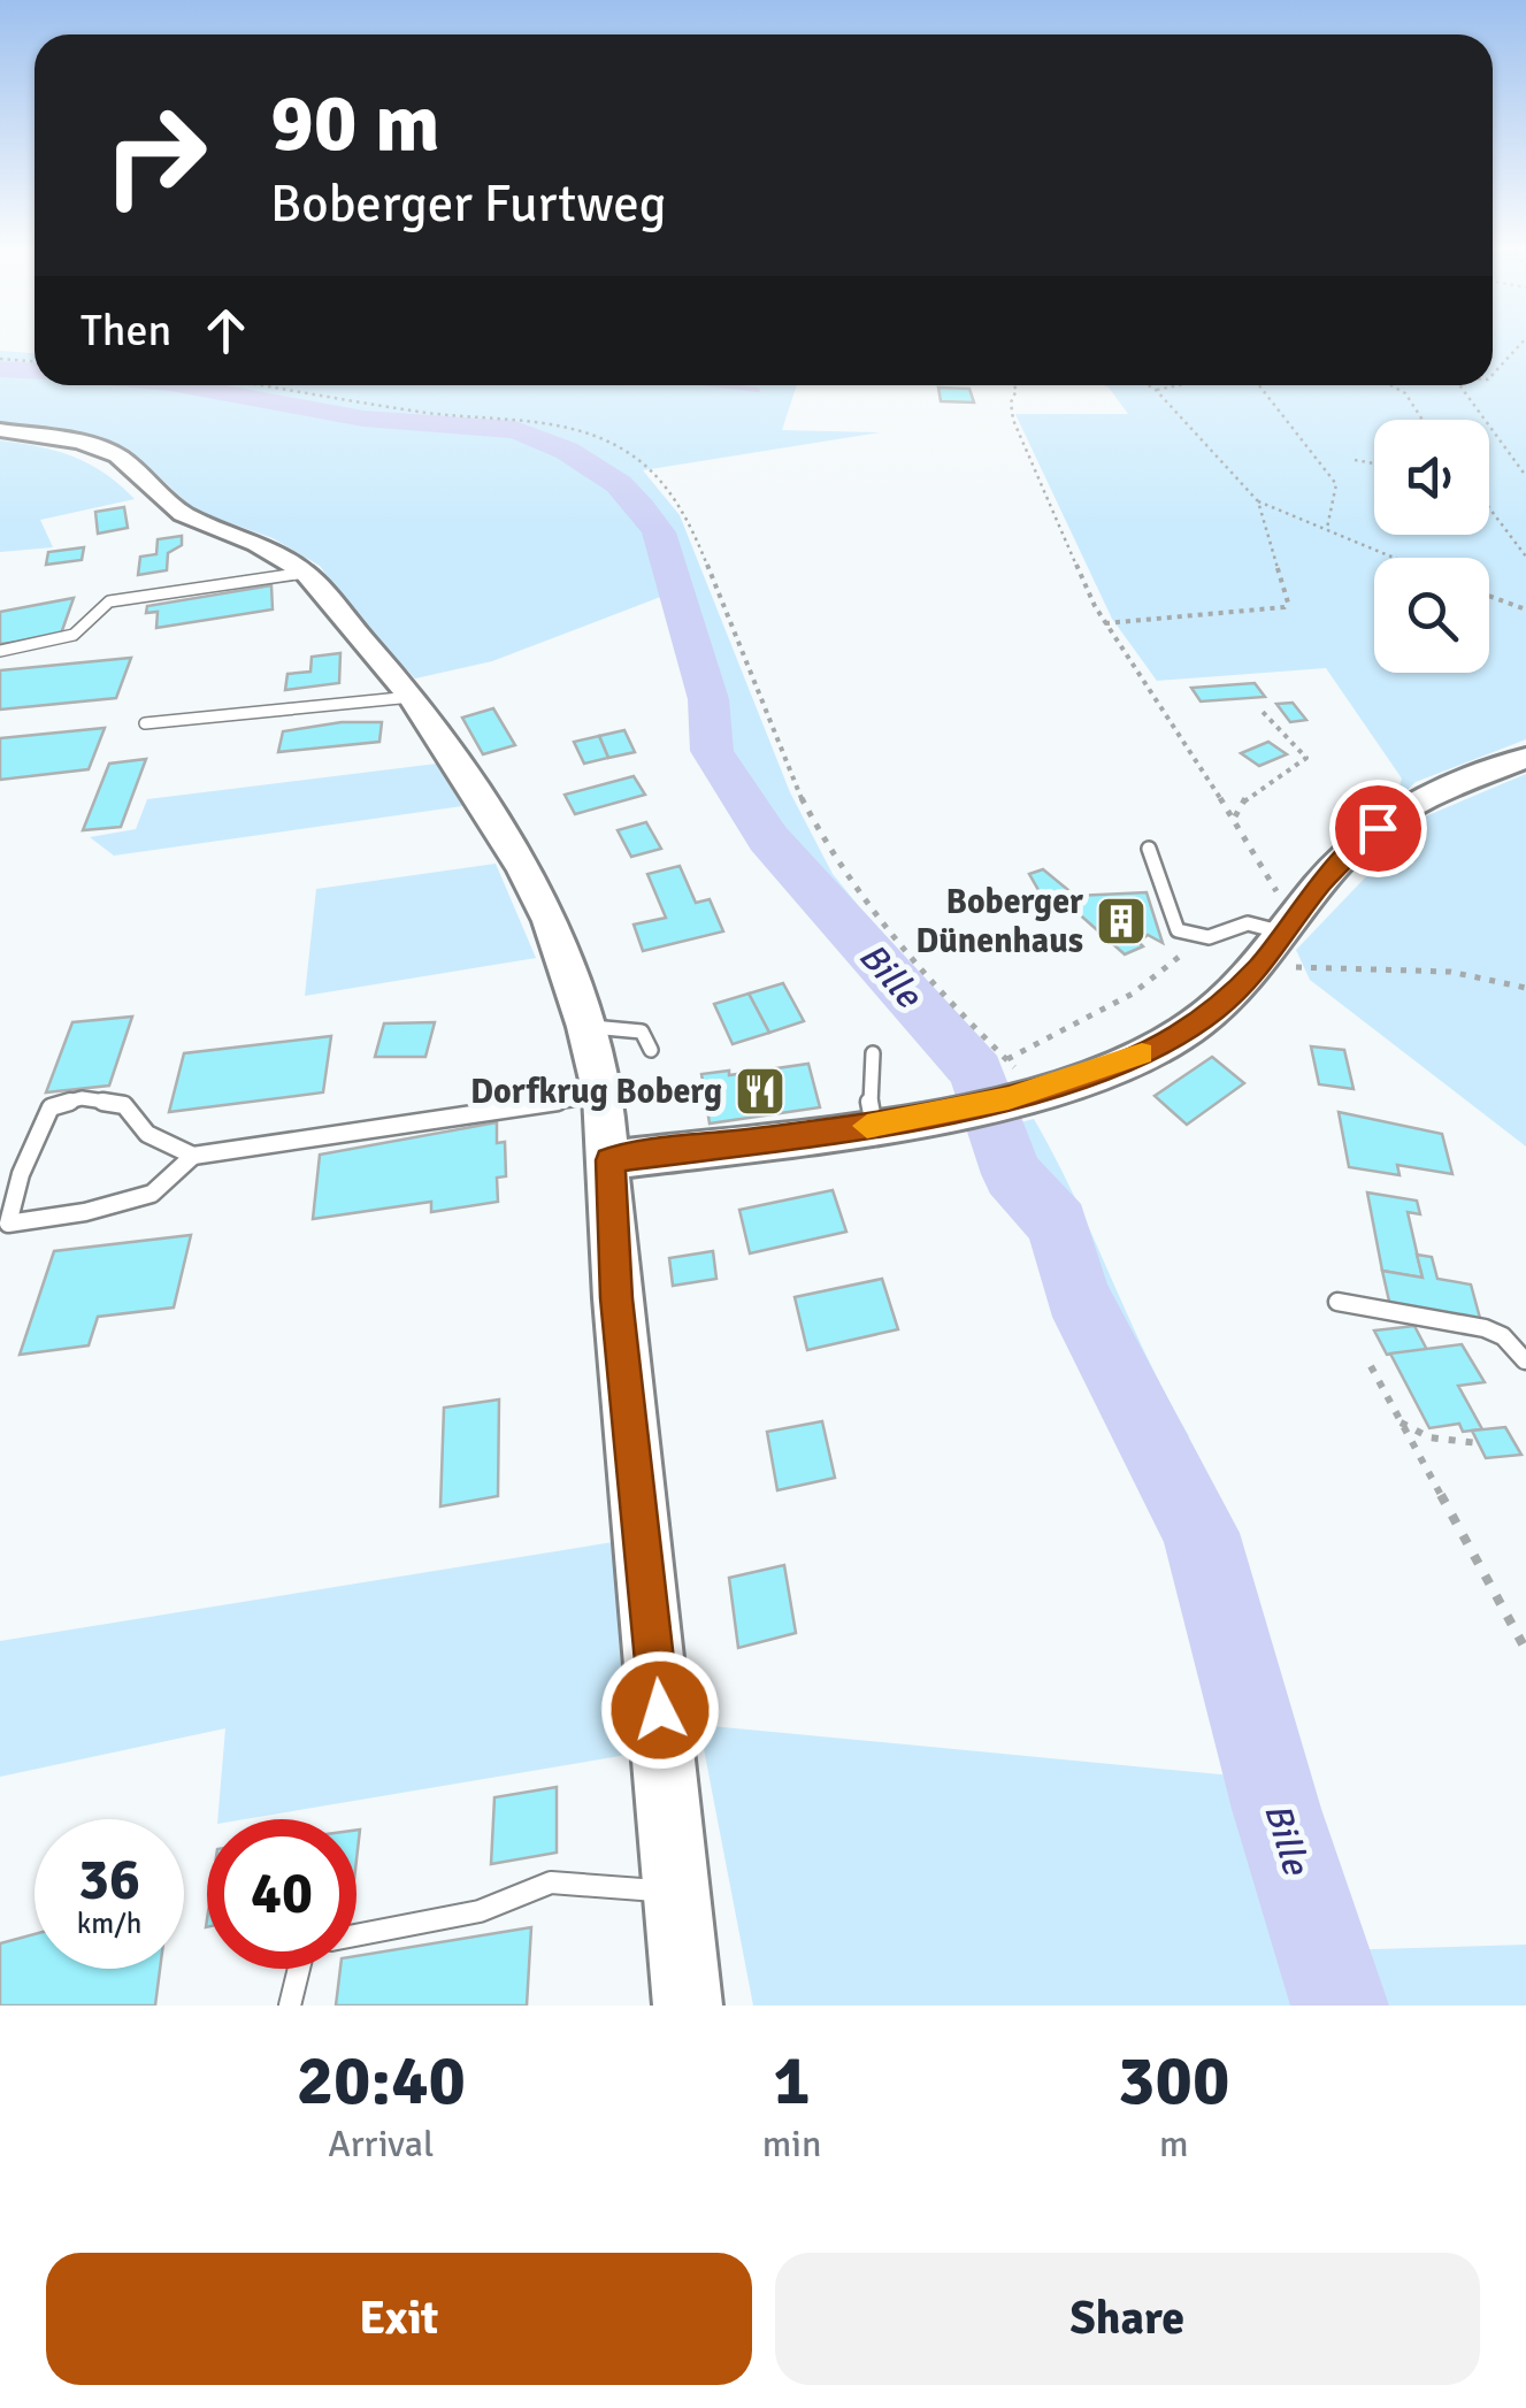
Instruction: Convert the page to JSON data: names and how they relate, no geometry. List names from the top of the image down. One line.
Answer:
{"water":["Bille"],"places":{"building":["Boberger Dünenhaus"],"restaurant":["Dorfkrug Boberg"]},"page":{"turn":["90 m","Boberger Furtweg"],"then":"Then","speed":"36 km/h","limit":"40","eta":["20:40","Arrival","1","min","300","m"],"buttons":["Exit","Share"]}}
